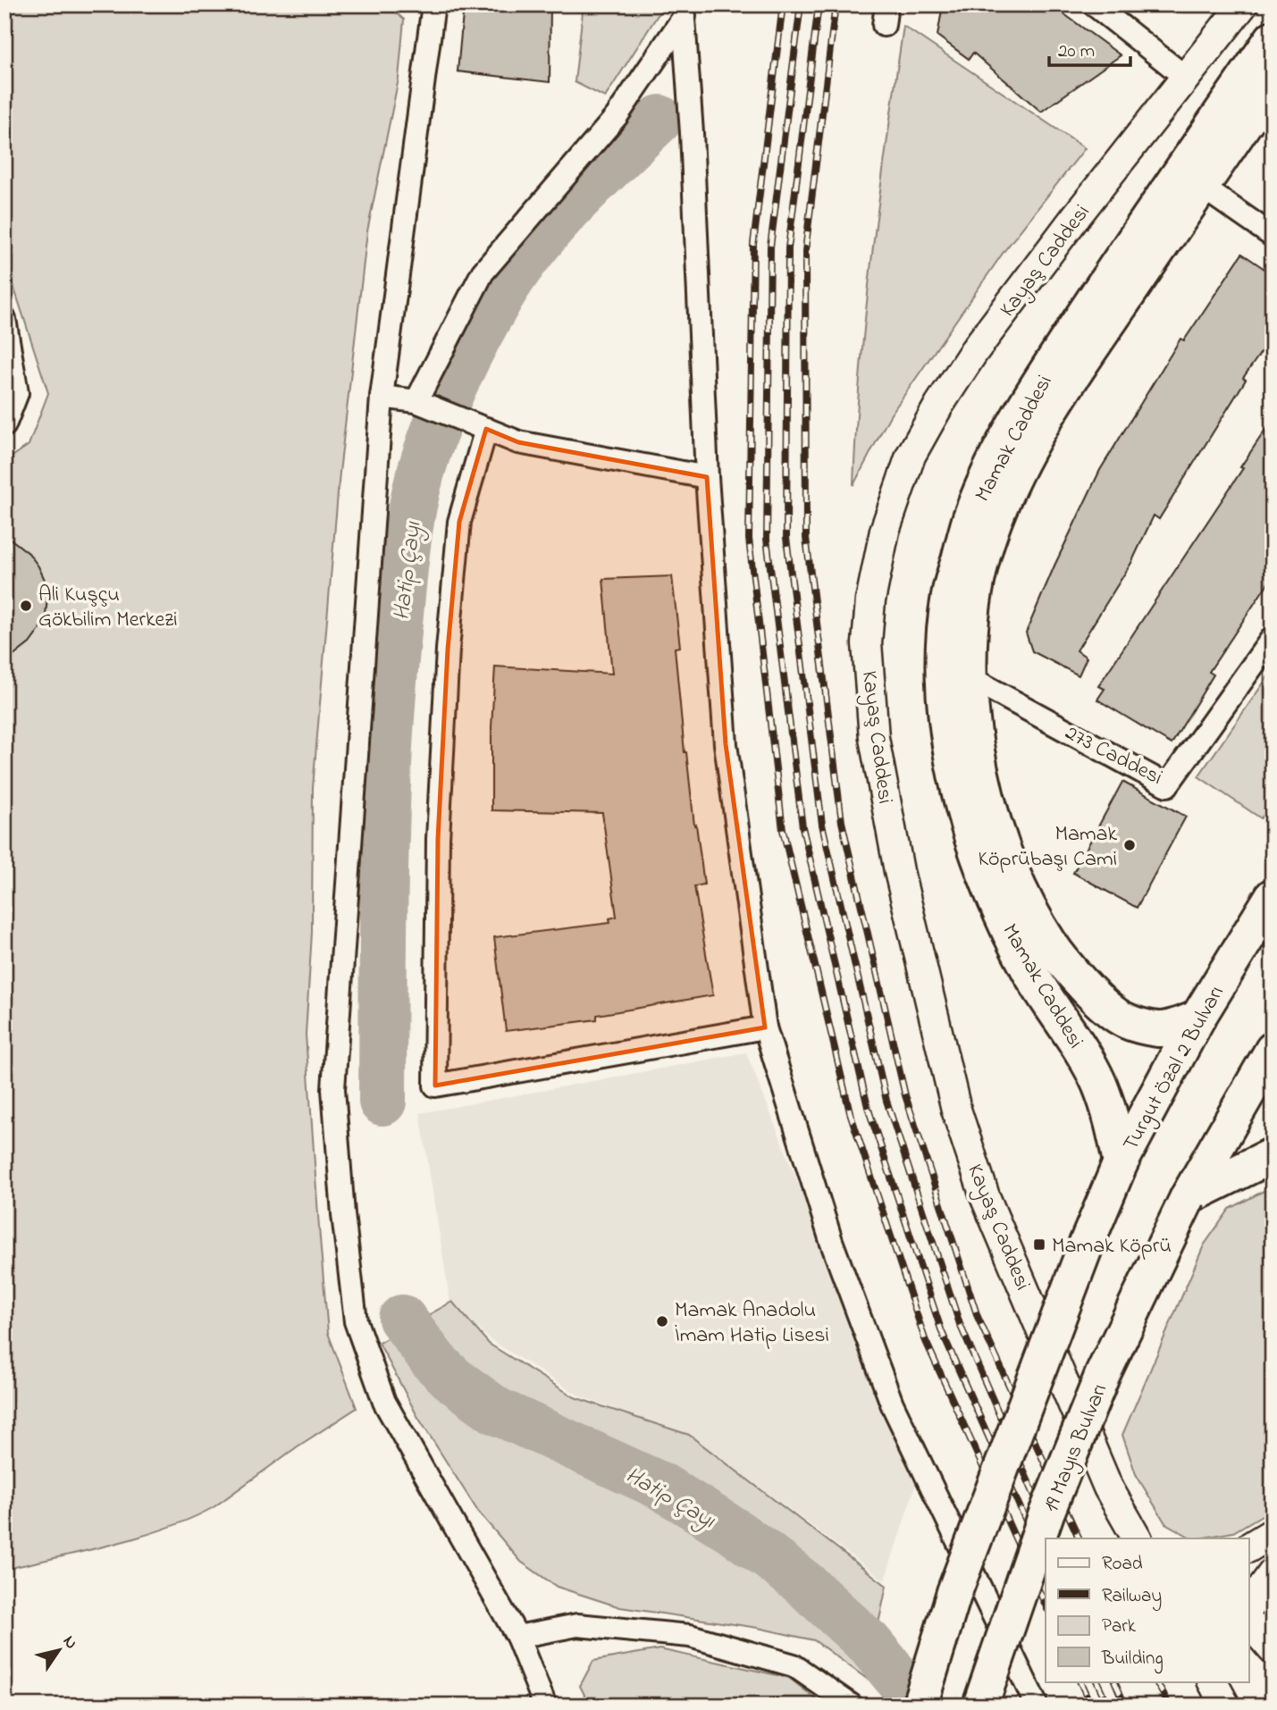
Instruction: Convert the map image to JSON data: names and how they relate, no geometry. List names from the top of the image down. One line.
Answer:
{"streets":{"main road":["Mamak Caddesi","Turgut Özal 2 Bulvarı","19 Mayıs Bulvarı"],"street":["Kayaş Caddesi","273 Caddesi"]},"crossings":[["Mamak Caddesi","273 Caddesi"],["Mamak Caddesi","Turgut Özal 2 Bulvarı"]],"water":["Hatip Çayı"],"places":{"other":["Ali Kuşçu Gökbilim Merkezi","Mamak Köprübaşı Cami","Mamak Anadolu İmam Hatip Lisesi"],"transit":["Mamak Köprü"]},"legend":["Road","Railway","Park","Building"],"scale_bar":"20 m","north":"top right"}
